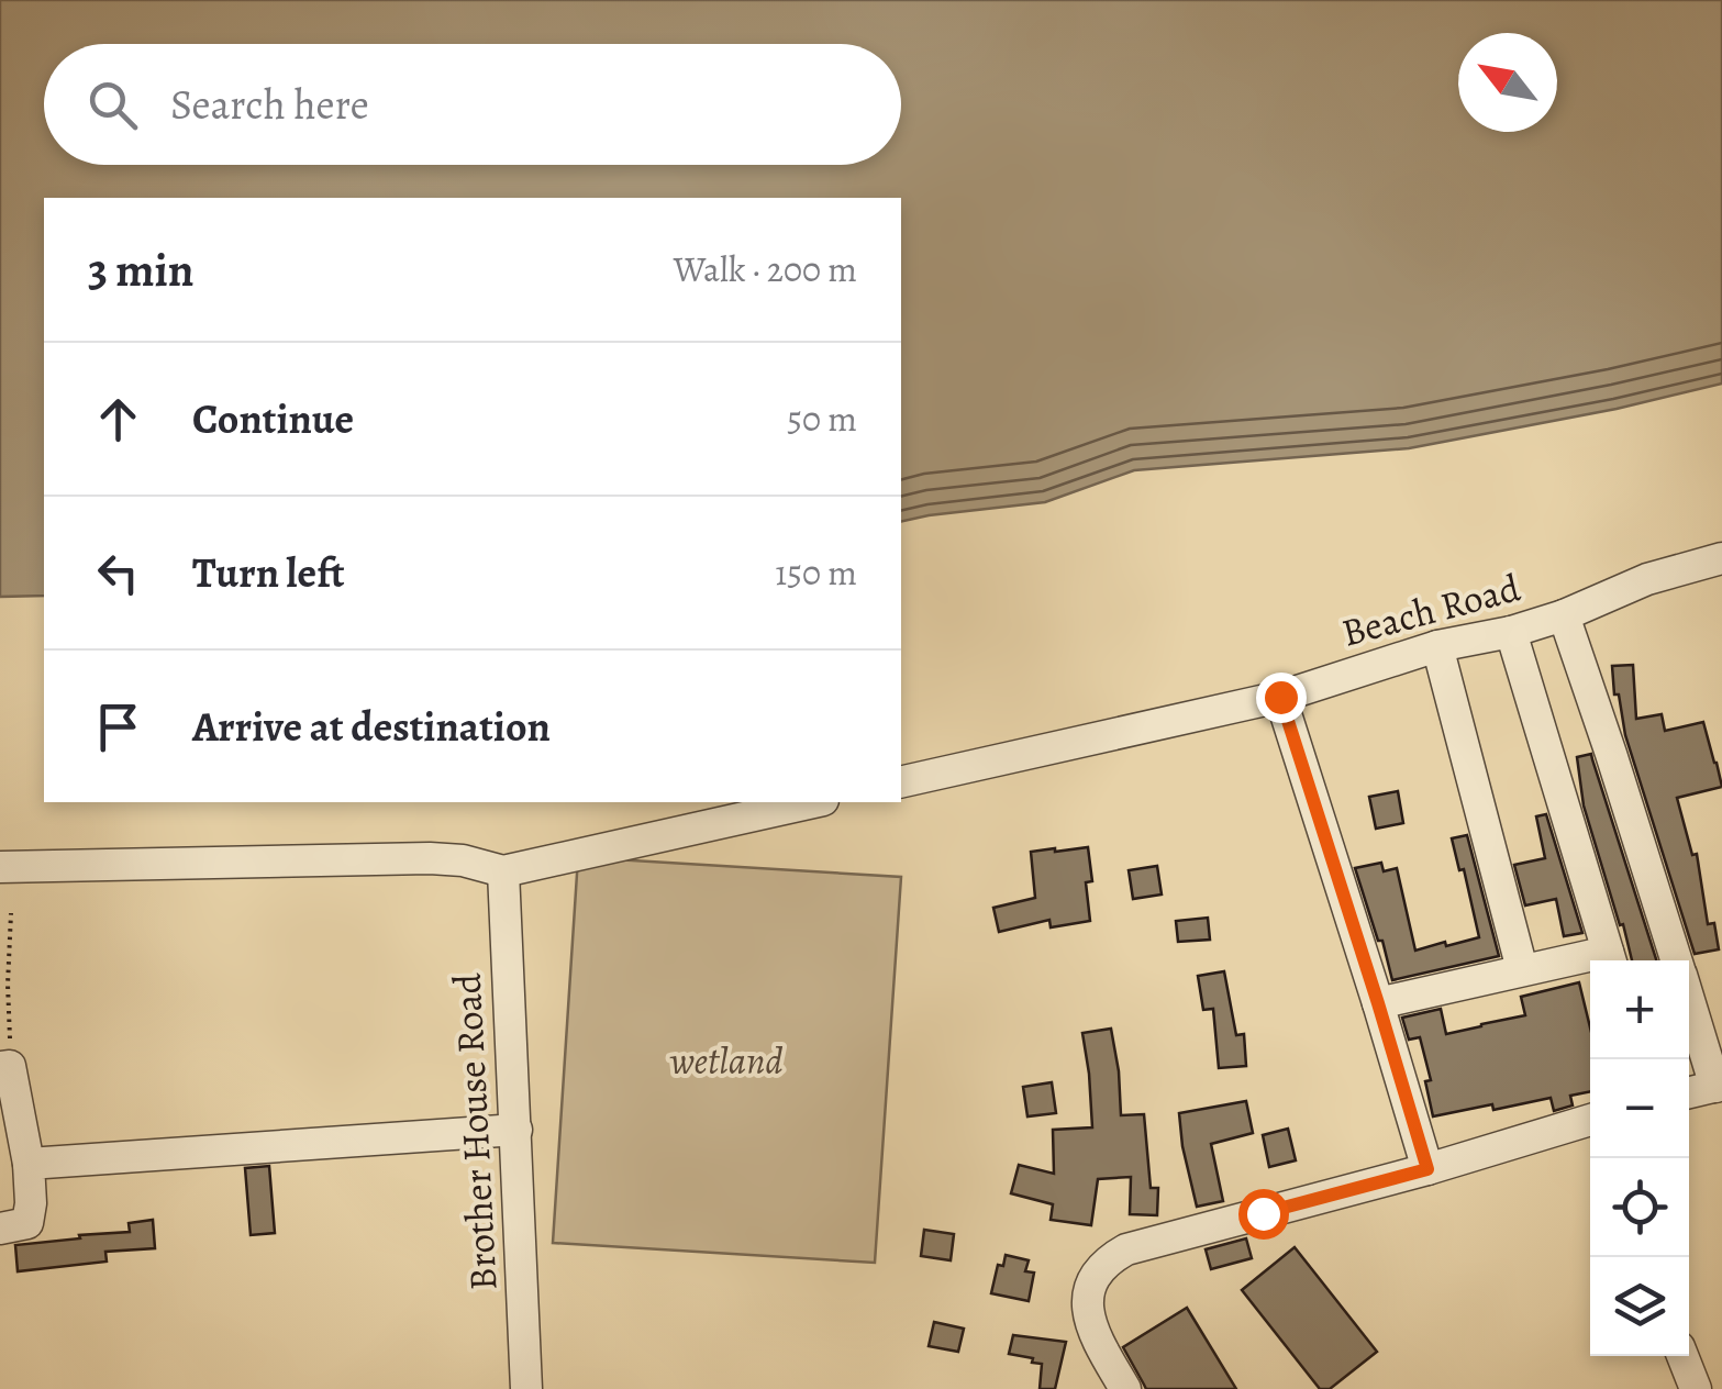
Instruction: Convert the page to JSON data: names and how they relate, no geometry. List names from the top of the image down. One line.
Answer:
{"streets":{"street":["Beach Road","Brother House Road"]},"parks":["wetland"],"north":"top left","page":{"search":"Search here","heading":["3 min","Walk · 200 m"],"list":[["Continue","50 m"],["Turn left","150 m"],"Arrive at destination"],"map_buttons":["+","−"]}}
